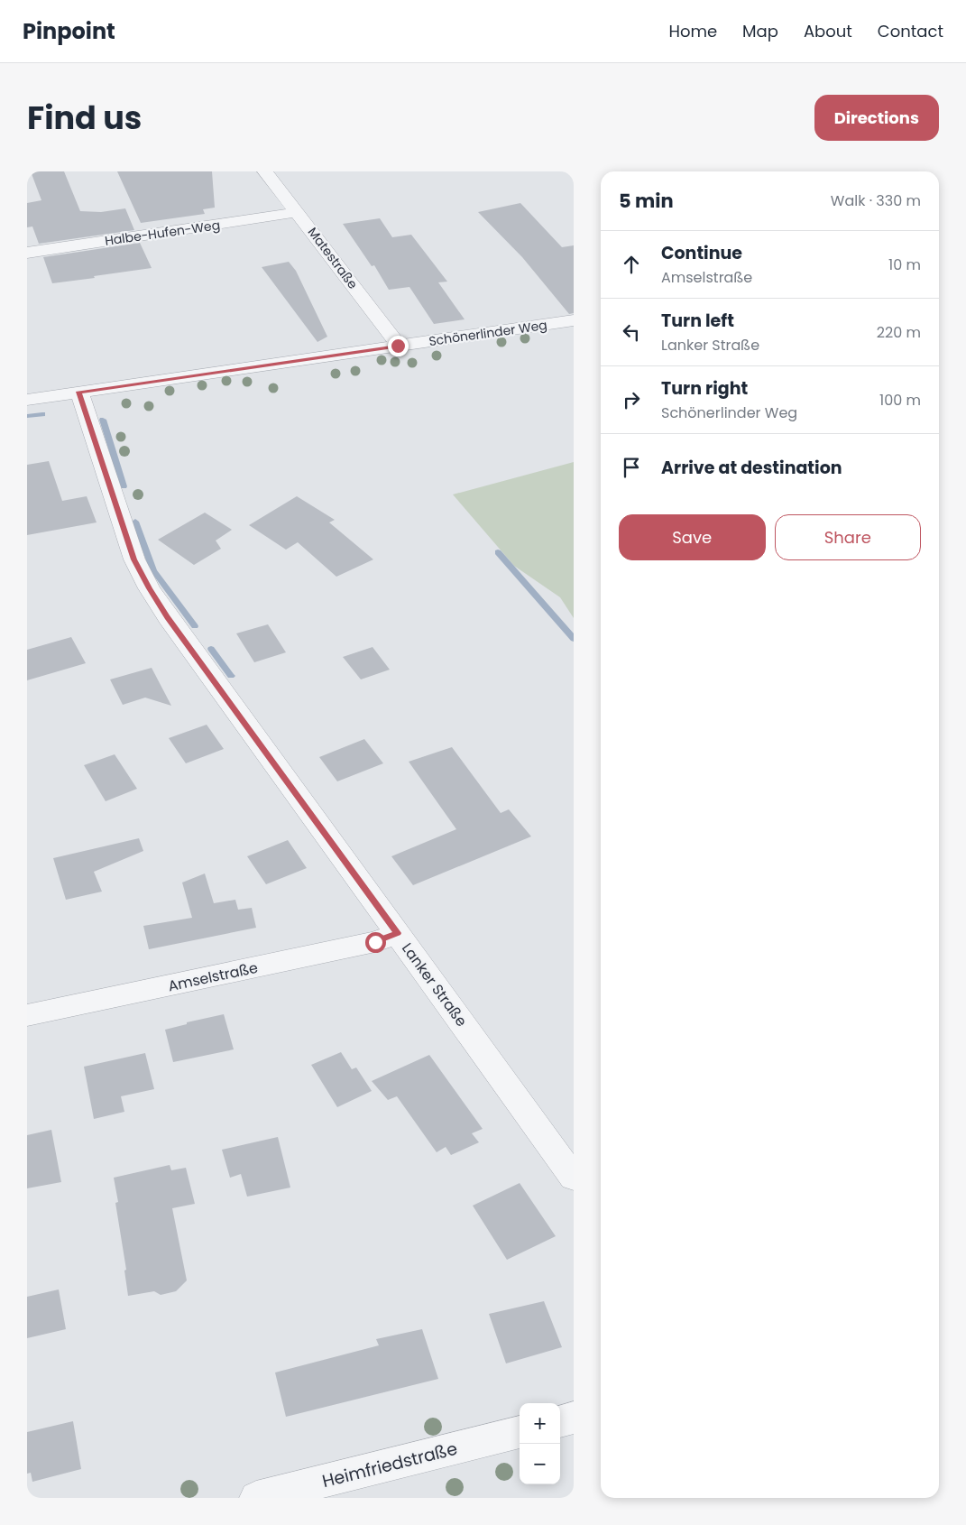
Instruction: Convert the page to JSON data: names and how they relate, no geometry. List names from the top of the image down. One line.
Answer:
{"streets":{"street":["Halbe-Hufen-Weg","Matestraße","Schönerlinder Weg","Amselstraße","Lanker Straße","Heimfriedstraße"]},"crossings":[["Halbe-Hufen-Weg","Matestraße"],["Matestraße","Schönerlinder Weg"],["Schönerlinder Weg","Lanker Straße"],["Amselstraße","Lanker Straße"]],"page":{"header":"Pinpoint","nav":["Home","Map","About","Contact"],"title":"Find us","buttons":["Directions",["Save","Share"]],"heading":["5 min","Walk · 330 m"],"list":[["Continue","Amselstraße","10 m"],["Turn left","Lanker Straße","220 m"],["Turn right","Schönerlinder Weg","100 m"],"Arrive at destination"],"map_buttons":["+","−"]}}
